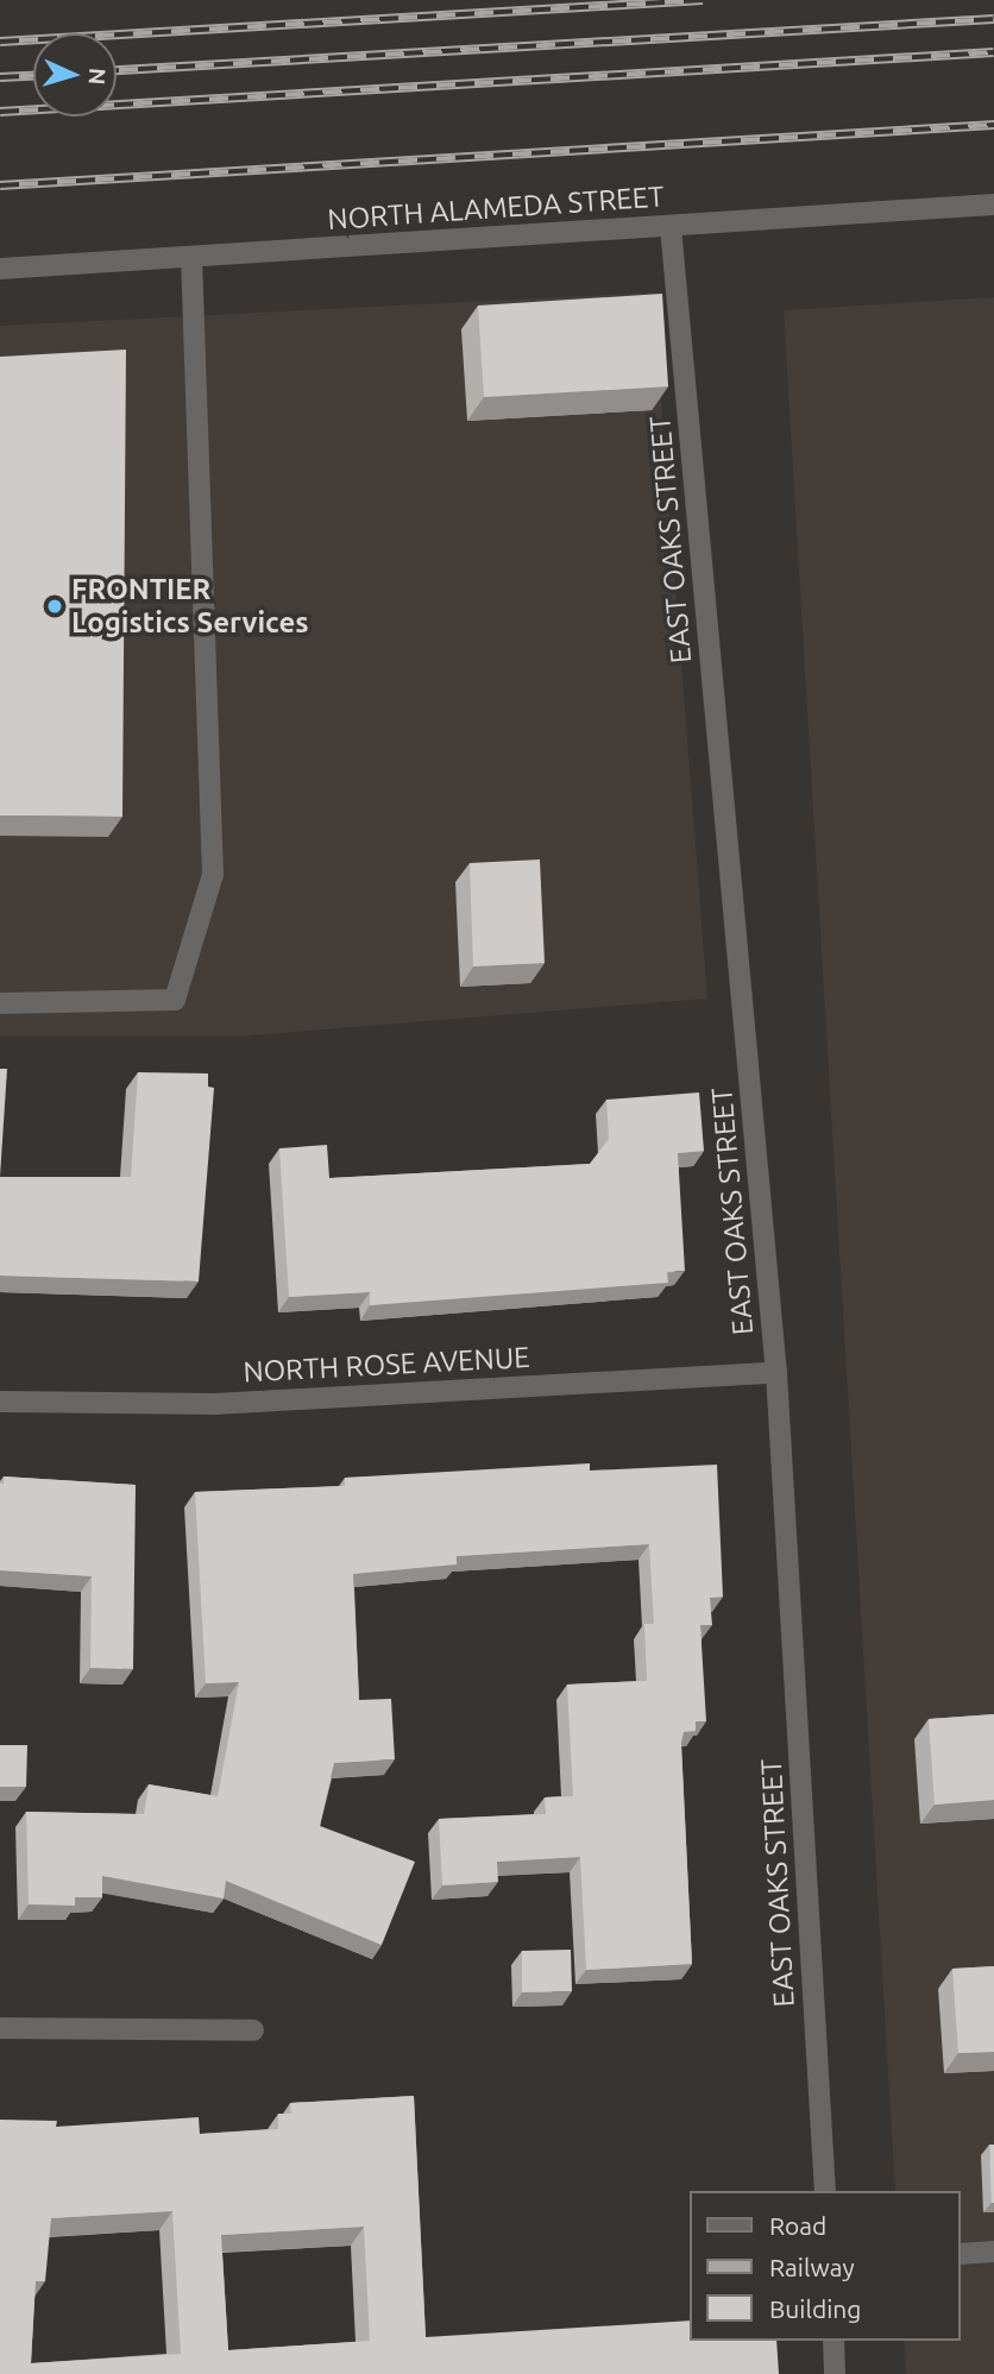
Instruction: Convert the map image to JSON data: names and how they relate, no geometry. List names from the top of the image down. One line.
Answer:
{"streets":{"street":["NORTH ALAMEDA STREET","EAST OAKS STREET","NORTH ROSE AVENUE"]},"crossings":[["NORTH ALAMEDA STREET","EAST OAKS STREET"],["EAST OAKS STREET","NORTH ROSE AVENUE"]],"places":["FRONTIER Logistics Services"],"legend":["Road","Railway","Building"],"north":"right"}
